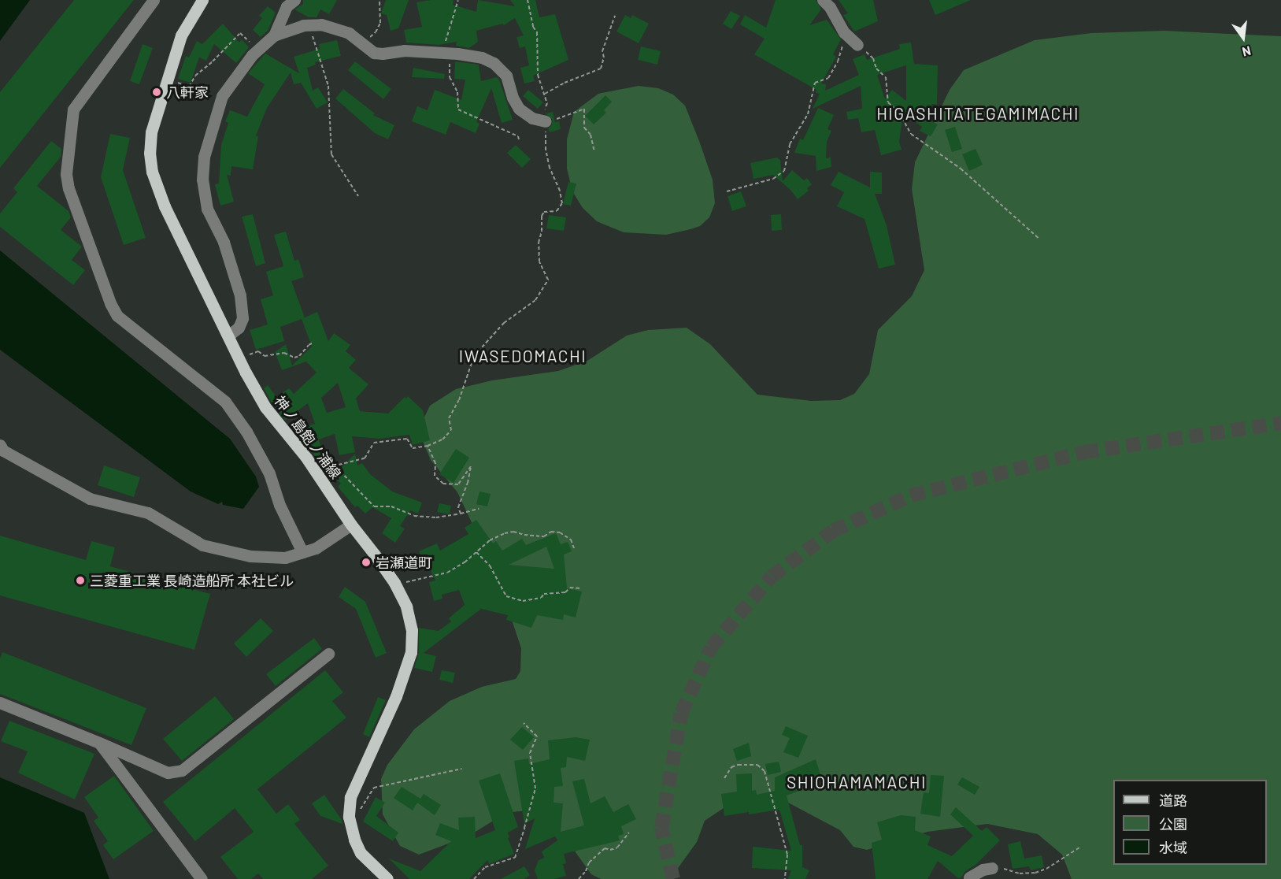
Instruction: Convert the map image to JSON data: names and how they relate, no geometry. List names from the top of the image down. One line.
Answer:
{"streets":{"main road":["神ノ島飽ノ浦線"]},"districts":["HIGASHITATEGAMIMACHI","IWASEDOMACHI","SHIOHAMAMACHI"],"places":["八軒家","岩瀬道町","三菱重工業 長崎造船所 本社ビル"],"legend":["道路","公園","水域"],"north":"bottom"}
